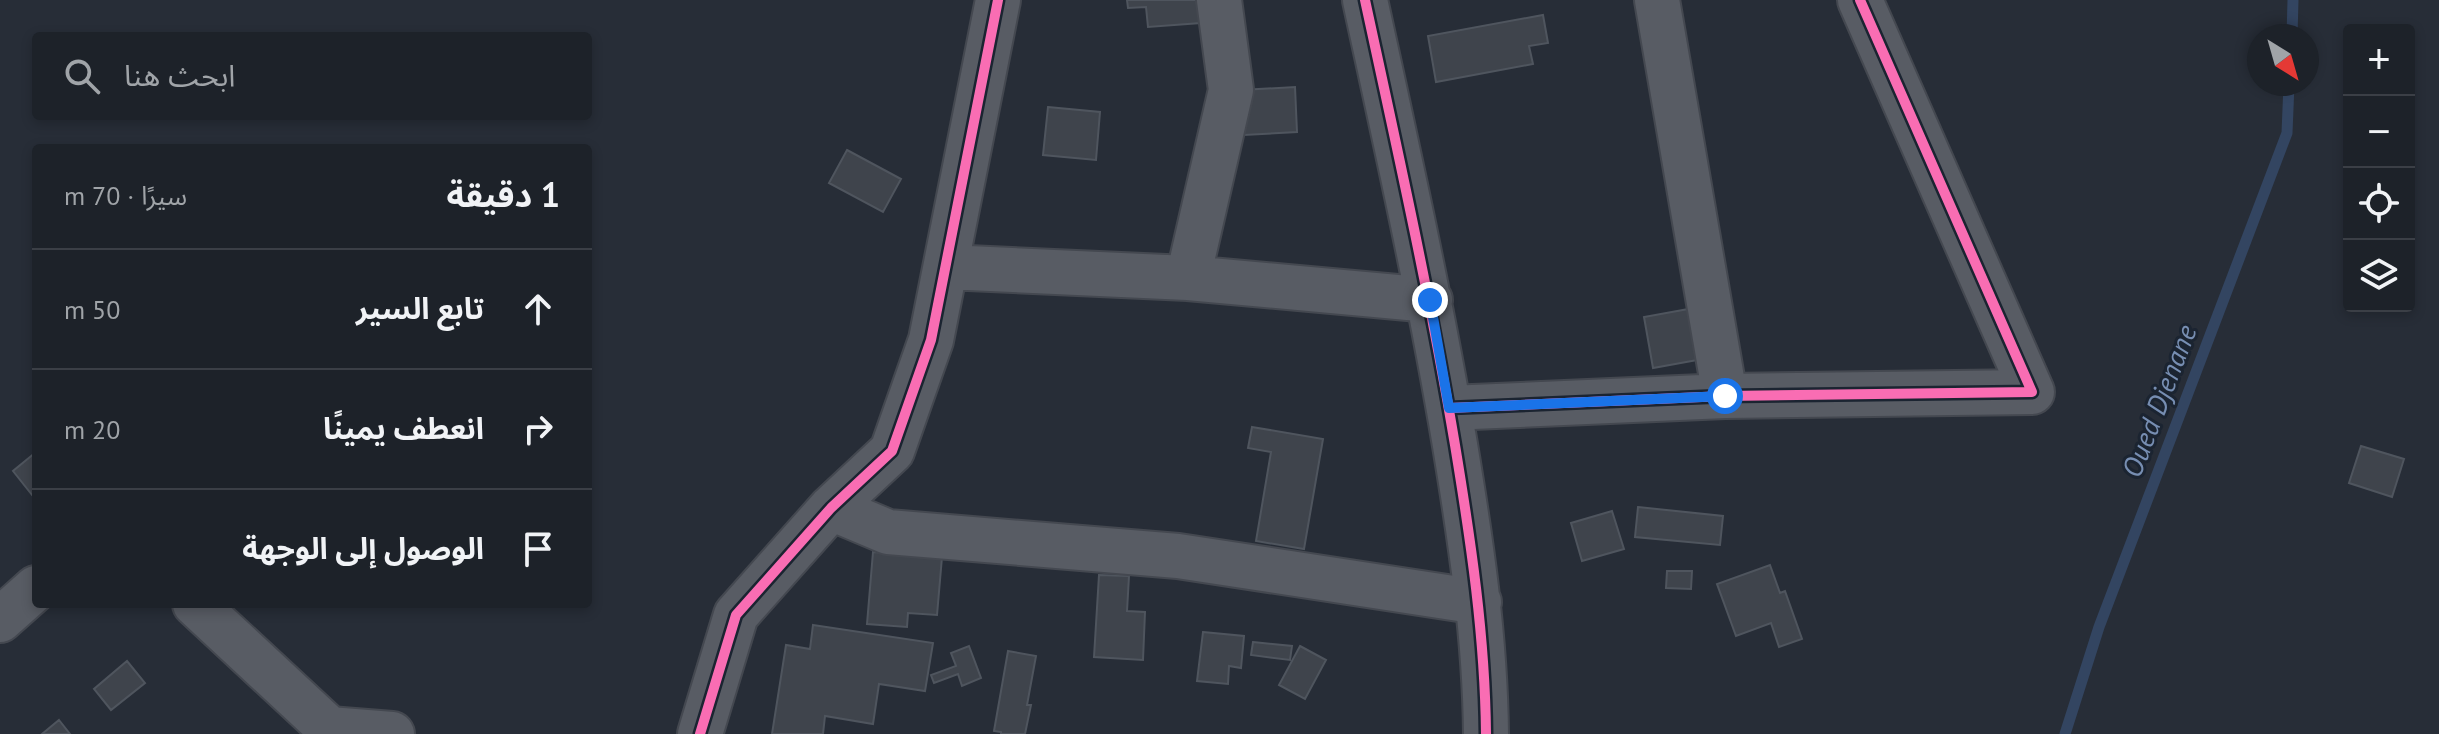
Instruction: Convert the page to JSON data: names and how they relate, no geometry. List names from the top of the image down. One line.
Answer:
{"water":["Oued Djenane"],"north":"bottom right","page":{"map_buttons":["+","−"],"search":"ابحث هنا","heading":["1 دقيقة","سيرًا · 70 m"],"list":[["تابع السير","50 m"],["انعطف يمينًا","20 m"],"الوصول إلى الوجهة"]}}
